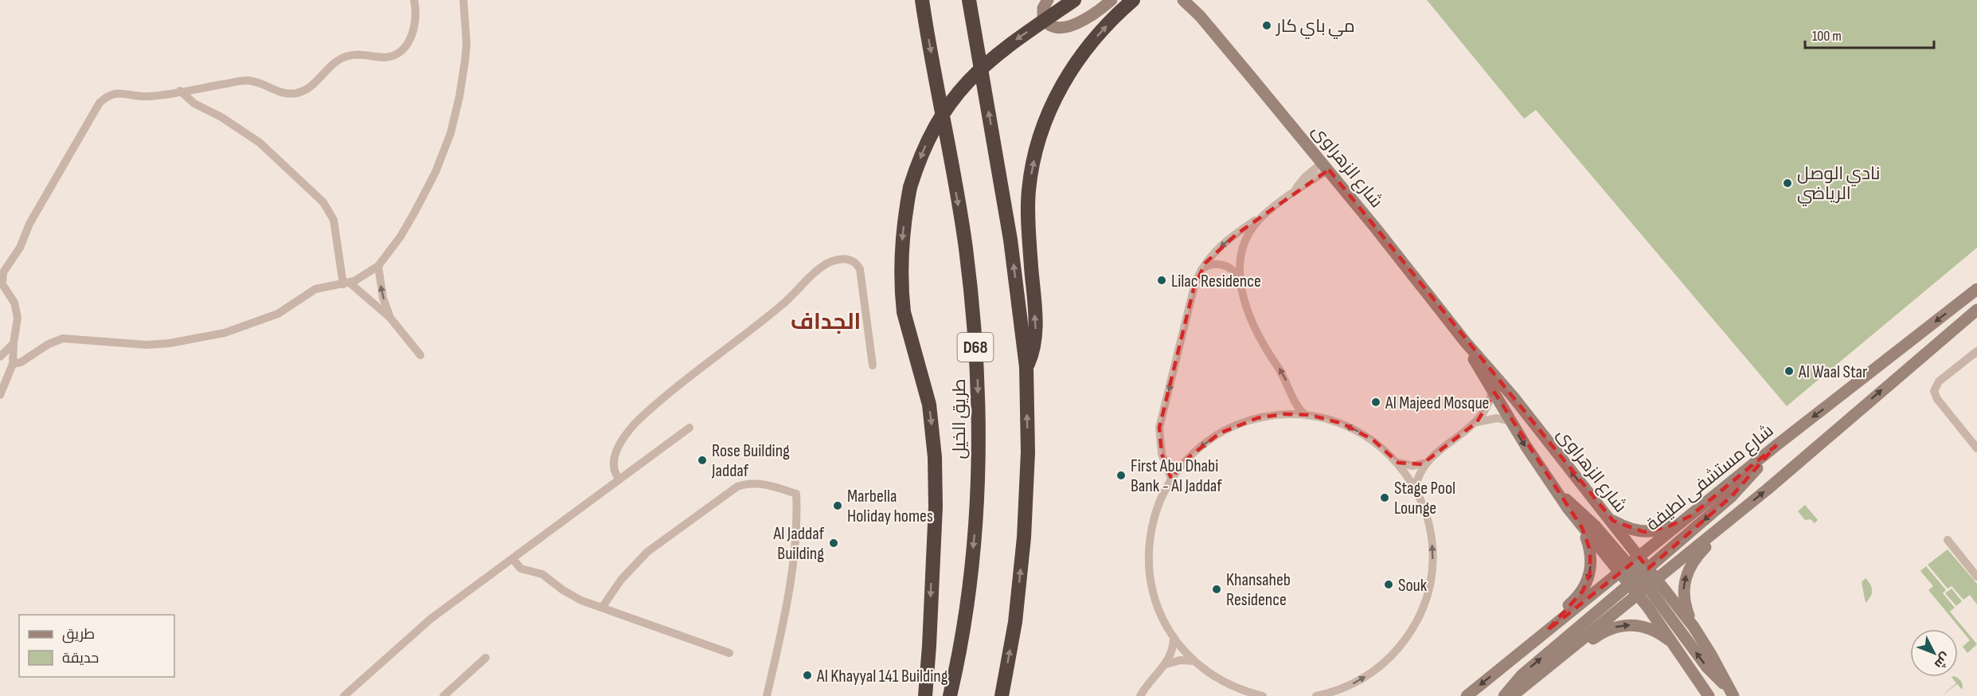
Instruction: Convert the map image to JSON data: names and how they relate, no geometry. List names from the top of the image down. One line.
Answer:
{"streets":{"highway":["D68","طريق الخيل"],"main road":["شارع الزهراوى","شارع مستشفى لطيفة"]},"crossings":[["شارع الزهراوى","شارع مستشفى لطيفة"]],"districts":["الجداف"],"places":["مي باي كار","نادي الوصل الرياضي","Lilac Residence","Al Waal Star","Al Majeed Mosque","Rose Building Jaddaf","First Abu Dhabi Bank - Al Jaddaf","Stage Pool Lounge","Marbella Holiday homes","Al Jaddaf Building","Souk","Khansaheb Residence","Al Khayyal 141 Building"],"legend":["طريق","حديقة"],"scale_bar":"100 m","north":"bottom right"}
